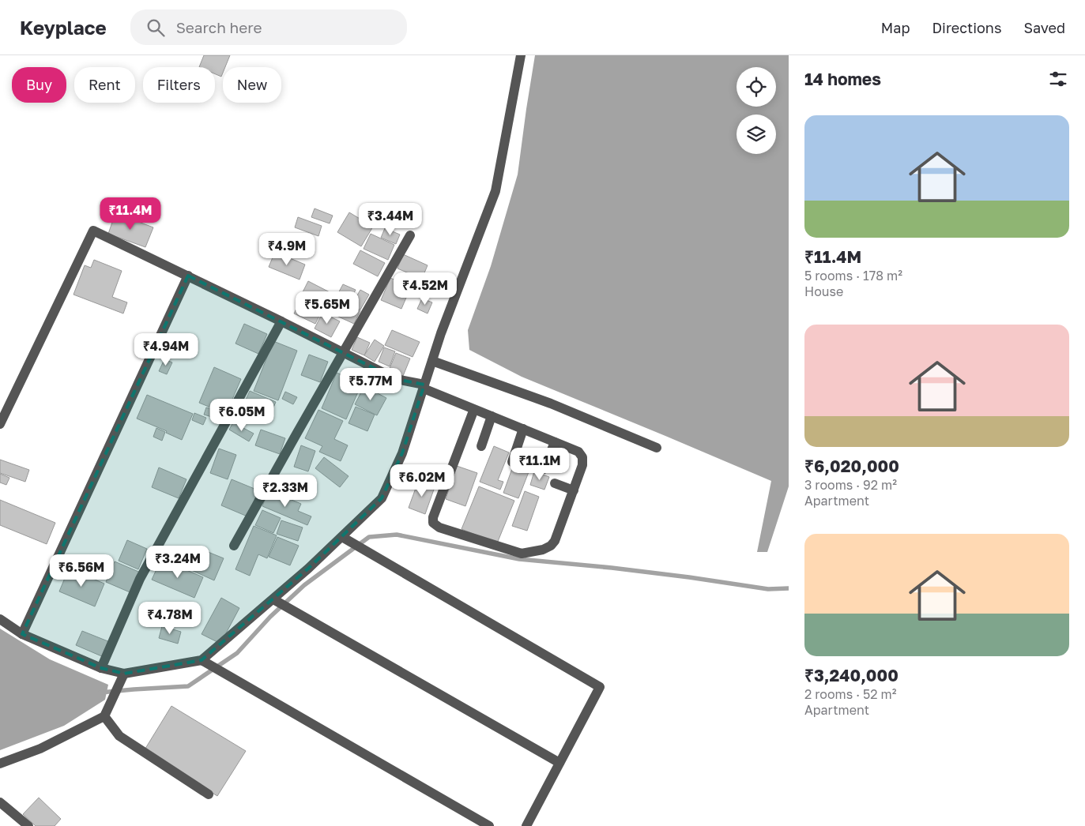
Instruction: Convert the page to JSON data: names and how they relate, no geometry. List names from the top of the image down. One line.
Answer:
{"page":{"header":"Keyplace","search":"Search here","nav":["Map","Directions","Saved"],"heading":"14 homes","chip":["Buy","Rent","Filters","New"],"list":[{"name":"₹11.4M","note":"5 rooms · 178 m² · House"},{"name":"₹6,020,000","note":"3 rooms · 92 m² · Apartment"},{"name":"₹3,240,000","note":"2 rooms · 52 m² · Apartment"}],"price":["₹11.4M","₹3.44M","₹4.9M","₹4.52M","₹5.65M","₹4.94M","₹5.77M","₹6.05M","₹11.1M","₹6.02M","₹2.33M","₹3.24M","₹6.56M","₹4.78M"]}}
